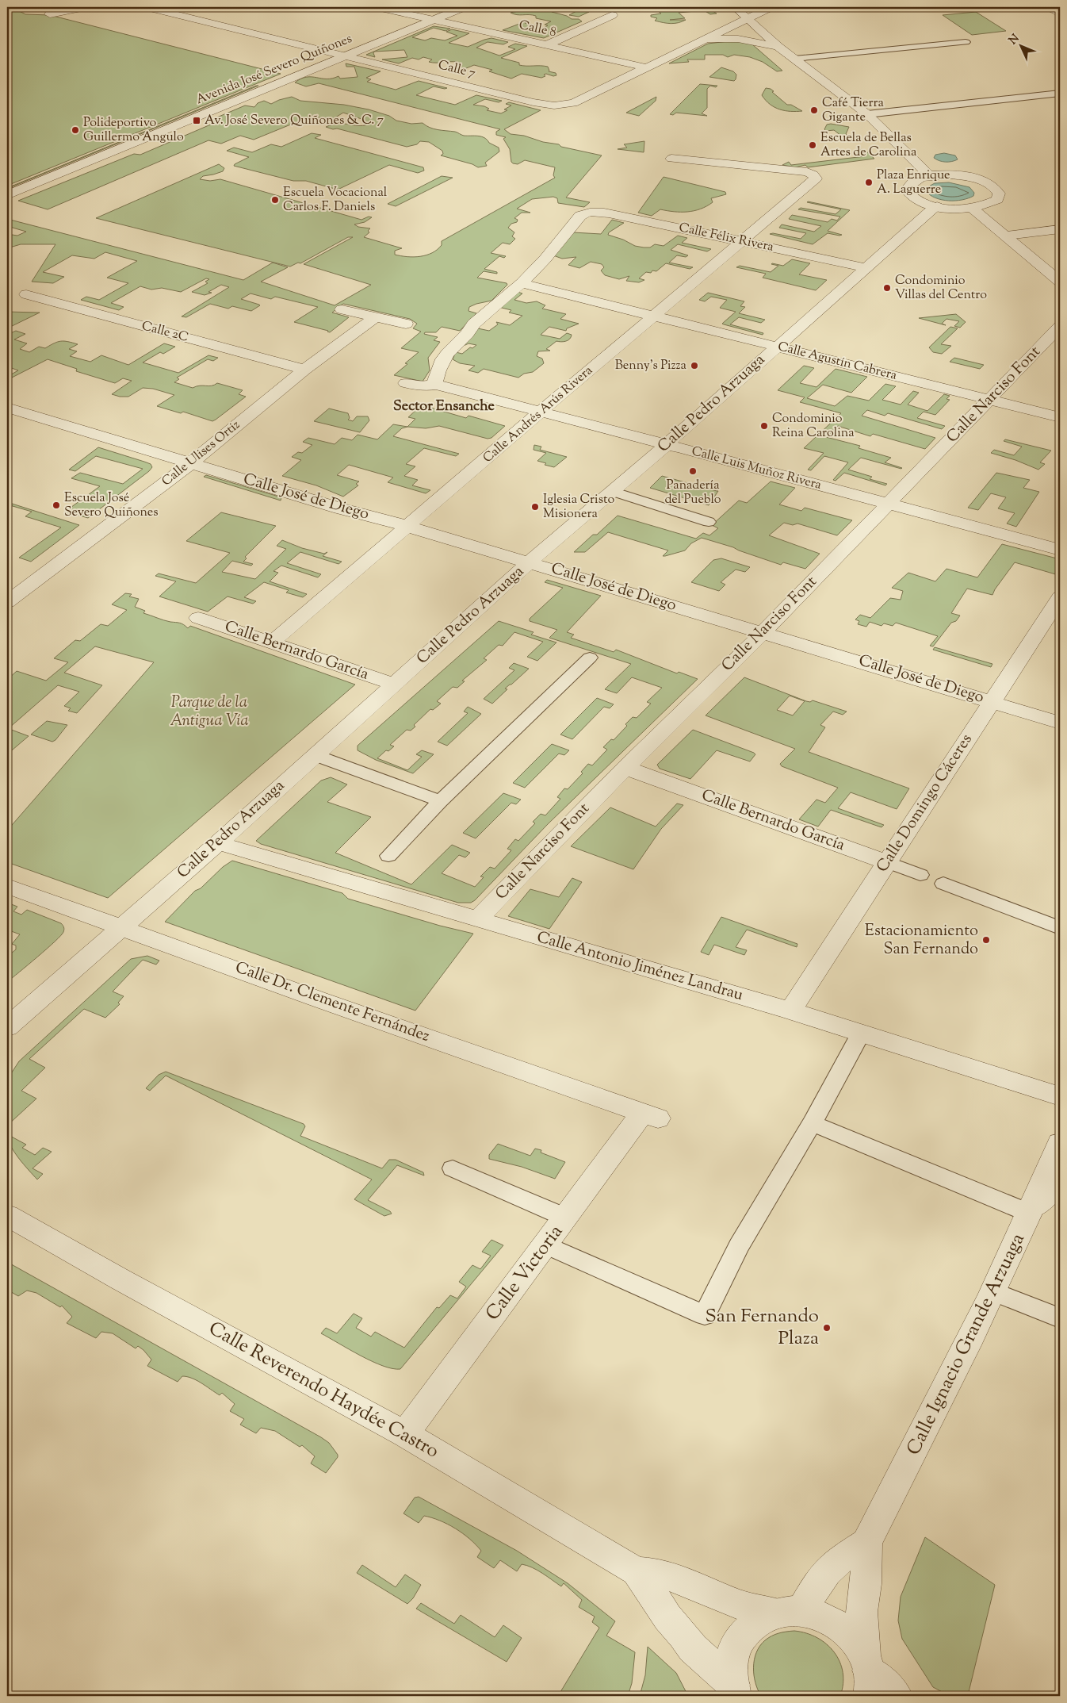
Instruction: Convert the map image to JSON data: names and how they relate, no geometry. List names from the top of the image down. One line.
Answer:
{"streets":{"street":["Calle 8","Avenida José Severo Quiñones","Calle 7","Calle Félix Rivera","Calle 2C","Calle Agustín Cabrera","Calle Narciso Font","Calle Pedro Arzuaga","Calle Andrés Arús Rivera","Calle Ulises Ortiz","Calle Luis Muñoz Rivera","Calle José de Diego","Calle Bernardo García","Calle Domingo Cáceres","Calle Antonio Jiménez Landrau","Calle Dr. Clemente Fernández","Calle Victoria","Calle Ignacio Grande Arzuaga","Calle Reverendo Haydée Castro"]},"crossings":[["Calle 8","Avenida José Severo Quiñones"],["Calle 8","Calle 7"],["Avenida José Severo Quiñones","Calle 7"],["Calle Félix Rivera","Calle Agustín Cabrera"],["Calle Félix Rivera","Calle Pedro Arzuaga"],["Calle Félix Rivera","Calle Andrés Arús Rivera"],["Calle 2C","Calle Ulises Ortiz"],["Calle Agustín Cabrera","Calle Narciso Font"],["Calle Agustín Cabrera","Calle Pedro Arzuaga"],["Calle Agustín Cabrera","Calle Andrés Arús Rivera"],["Calle Narciso Font","Calle Luis Muñoz Rivera"],["Calle Narciso Font","Calle José de Diego"],["Calle Narciso Font","Calle Bernardo García"],["Calle Narciso Font","Calle Antonio Jiménez Landrau"],["Calle Pedro Arzuaga","Calle Luis Muñoz Rivera"],["Calle Pedro Arzuaga","Calle José de Diego"],["Calle Pedro Arzuaga","Calle Bernardo García"],["Calle Pedro Arzuaga","Calle Antonio Jiménez Landrau"],["Calle Pedro Arzuaga","Calle Dr. Clemente Fernández"],["Calle Andrés Arús Rivera","Calle Luis Muñoz Rivera"],["Calle Andrés Arús Rivera","Calle José de Diego"],["Calle Andrés Arús Rivera","Calle Bernardo García"],["Calle Ulises Ortiz","Calle José de Diego"],["Calle José de Diego","Calle Domingo Cáceres"],["Calle Bernardo García","Calle Domingo Cáceres"],["Calle Domingo Cáceres","Calle Antonio Jiménez Landrau"],["Calle Dr. Clemente Fernández","Calle Victoria"],["Calle Victoria","Calle Reverendo Haydée Castro"],["Calle Ignacio Grande Arzuaga","Calle Reverendo Haydée Castro"]],"districts":["Sector Ensanche"],"parks":["Parque de la Antigua Vía"],"places":{"other":["Café Tierra Gigante","Polideportivo Guillermo Angulo","Escuela de Bellas Artes de Carolina","Plaza Enrique A. Laguerre","Escuela Vocacional Carlos F. Daniels","Condominio Villas del Centro","Benny's Pizza","Condominio Reina Carolina","Panadería del Pueblo","Escuela José Severo Quiñones","Iglesia Cristo Misionera","Estacionamiento San Fernando","San Fernando Plaza"],"transit":["Av. José Severo Quiñones & C. 7"]},"north":"top left"}
